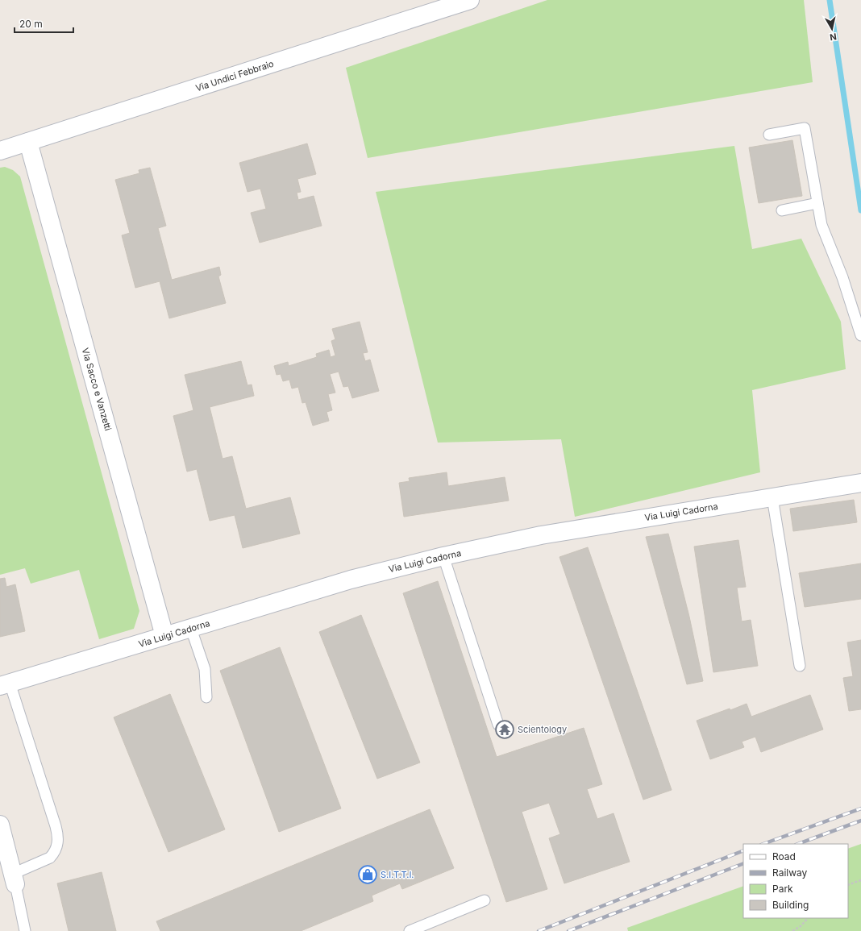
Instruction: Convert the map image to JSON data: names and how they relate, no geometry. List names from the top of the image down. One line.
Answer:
{"streets":{"street":["Via Undici Febbraio","Via Sacco e Vanzetti","Via Luigi Cadorna"]},"crossings":[["Via Undici Febbraio","Via Sacco e Vanzetti"],["Via Sacco e Vanzetti","Via Luigi Cadorna"]],"places":{"temple":["Scientology"],"shop":["S.I.T.T.I."]},"legend":["Road","Railway","Park","Building"],"scale_bar":"20 m","north":"bottom"}
